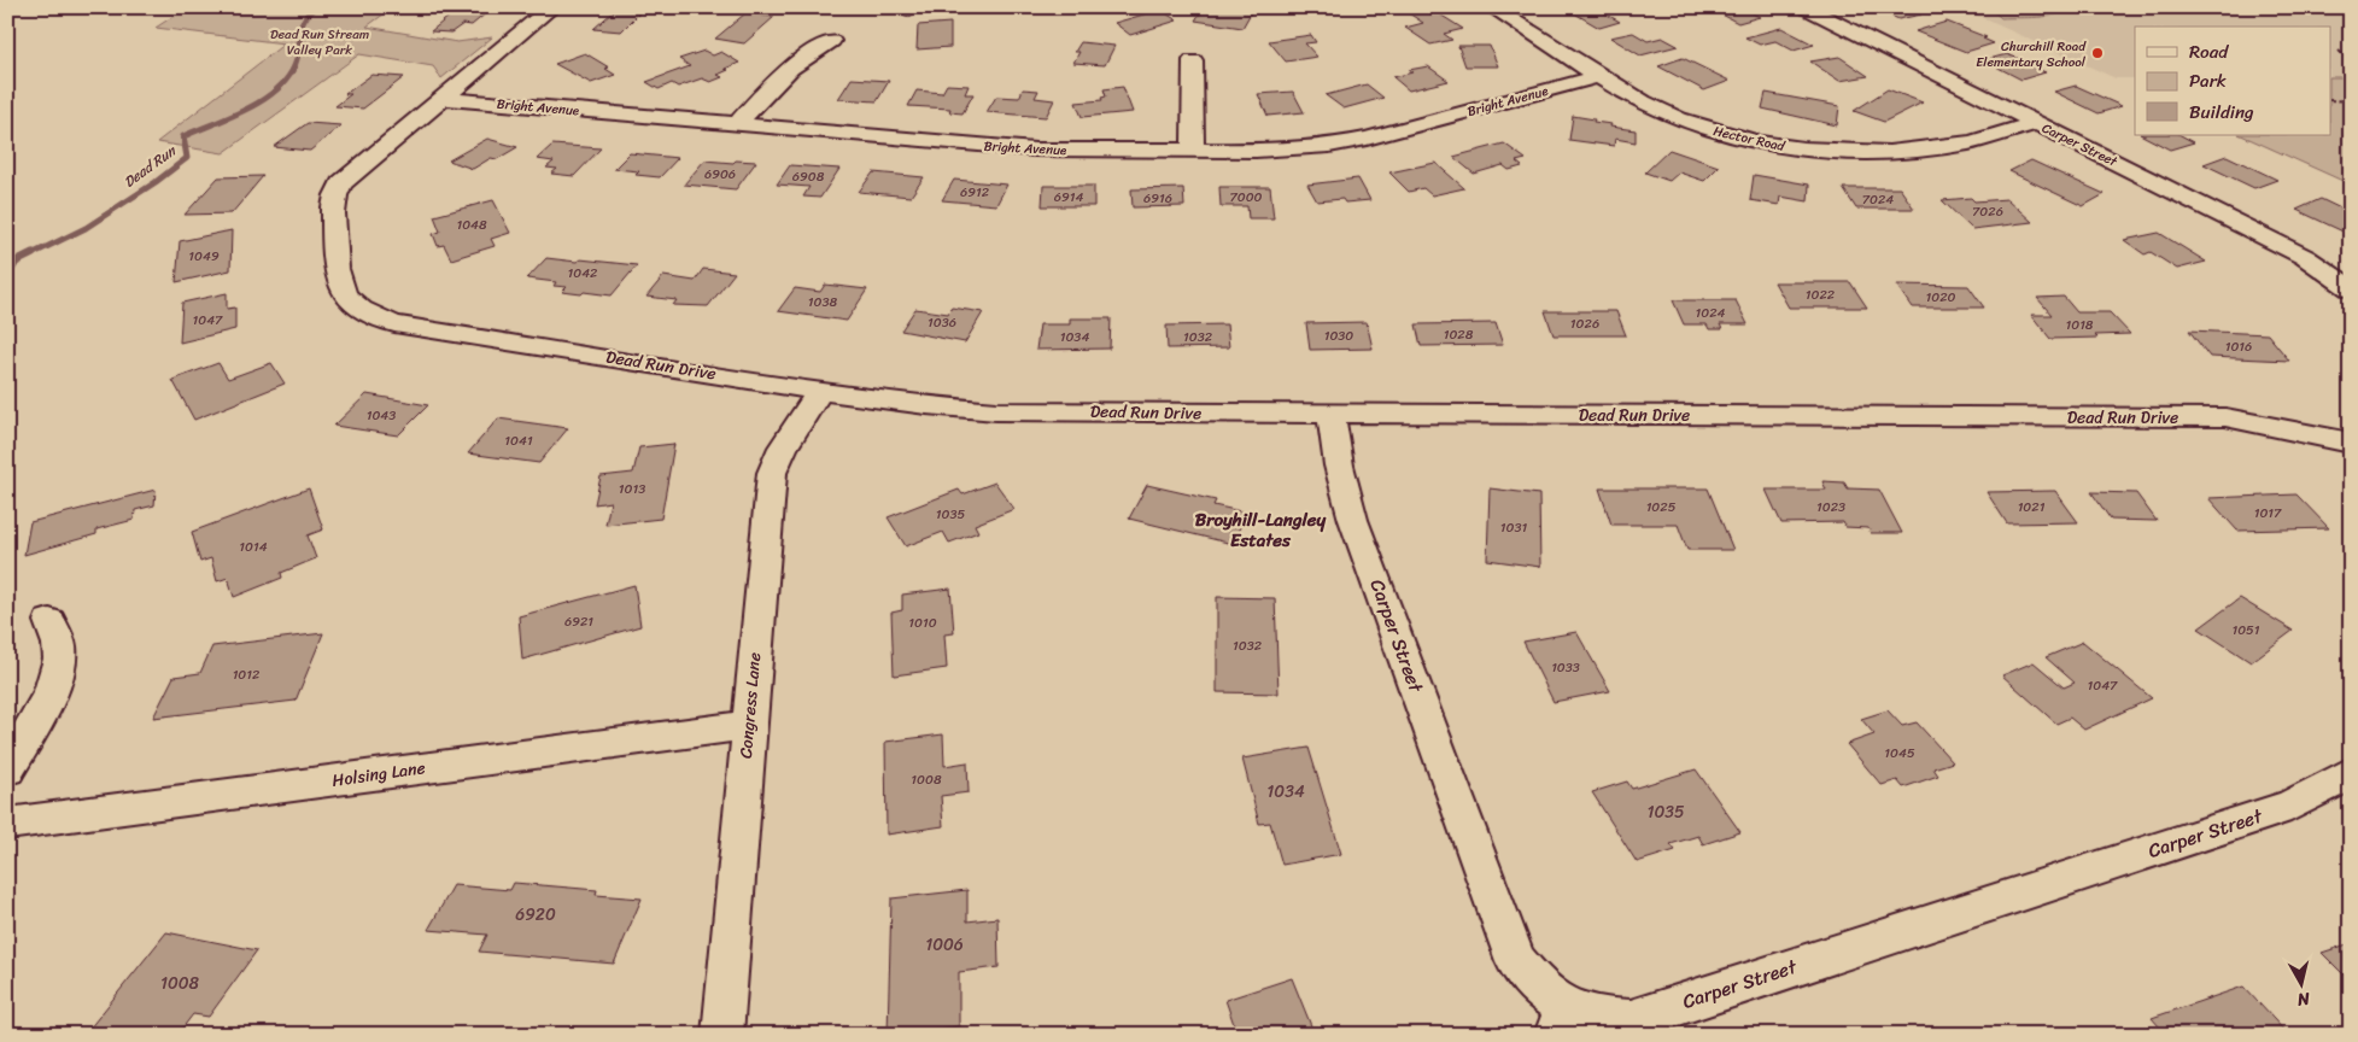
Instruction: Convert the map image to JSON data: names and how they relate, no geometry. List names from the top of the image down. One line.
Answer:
{"streets":{"street":["Bright Avenue","Hector Road","Carper Street","Dead Run Drive","Congress Lane","Holsing Lane"]},"crossings":[["Bright Avenue","Hector Road"],["Bright Avenue","Dead Run Drive"],["Hector Road","Carper Street"],["Carper Street","Dead Run Drive"],["Dead Run Drive","Congress Lane"],["Congress Lane","Holsing Lane"]],"districts":["Broyhill-Langley Estates"],"water":["Dead Run"],"parks":["Dead Run Stream Valley Park"],"places":["Churchill Road Elementary School"],"house_numbers":["6906","6908","6912","6914","7000","6916","7024","7026","1048","1049","1042","1022","1020","1038","1024","1047","1036","1026","1018","1028","1030","1034","1032","1016","1043","1041","1013","1025","1023","1021","1017","1035","1031","1014","6921","1010","1051","1032","1033","1012","1047","1045","1008","1034","1035","6920","1006","1008"],"legend":["Road","Park","Building"],"north":"bottom"}
